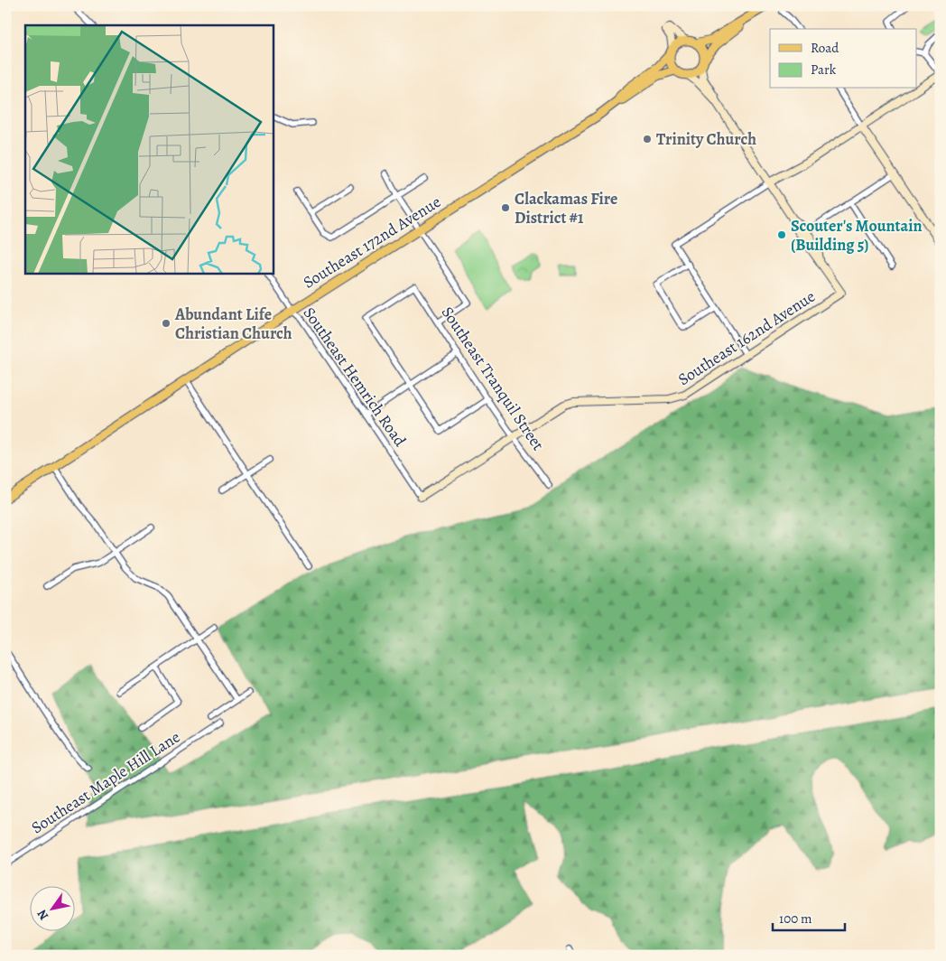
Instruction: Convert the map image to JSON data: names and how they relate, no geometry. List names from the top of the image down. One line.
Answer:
{"streets":{"main road":["Southeast 172nd Avenue"],"street":["Southeast 162nd Avenue","Southeast Hemrich Road","Southeast Tranquil Street","Southeast Maple Hill Lane"]},"crossings":[["Southeast 172nd Avenue","Southeast Hemrich Road"],["Southeast 162nd Avenue","Southeast Hemrich Road"],["Southeast 162nd Avenue","Southeast Tranquil Street"]],"places":["Trinity Church","Clackamas Fire District #1","Scouter's Mountain (Building 5)","Abundant Life Christian Church"],"legend":["Road","Park"],"scale_bar":"100 m","north":"bottom left"}
